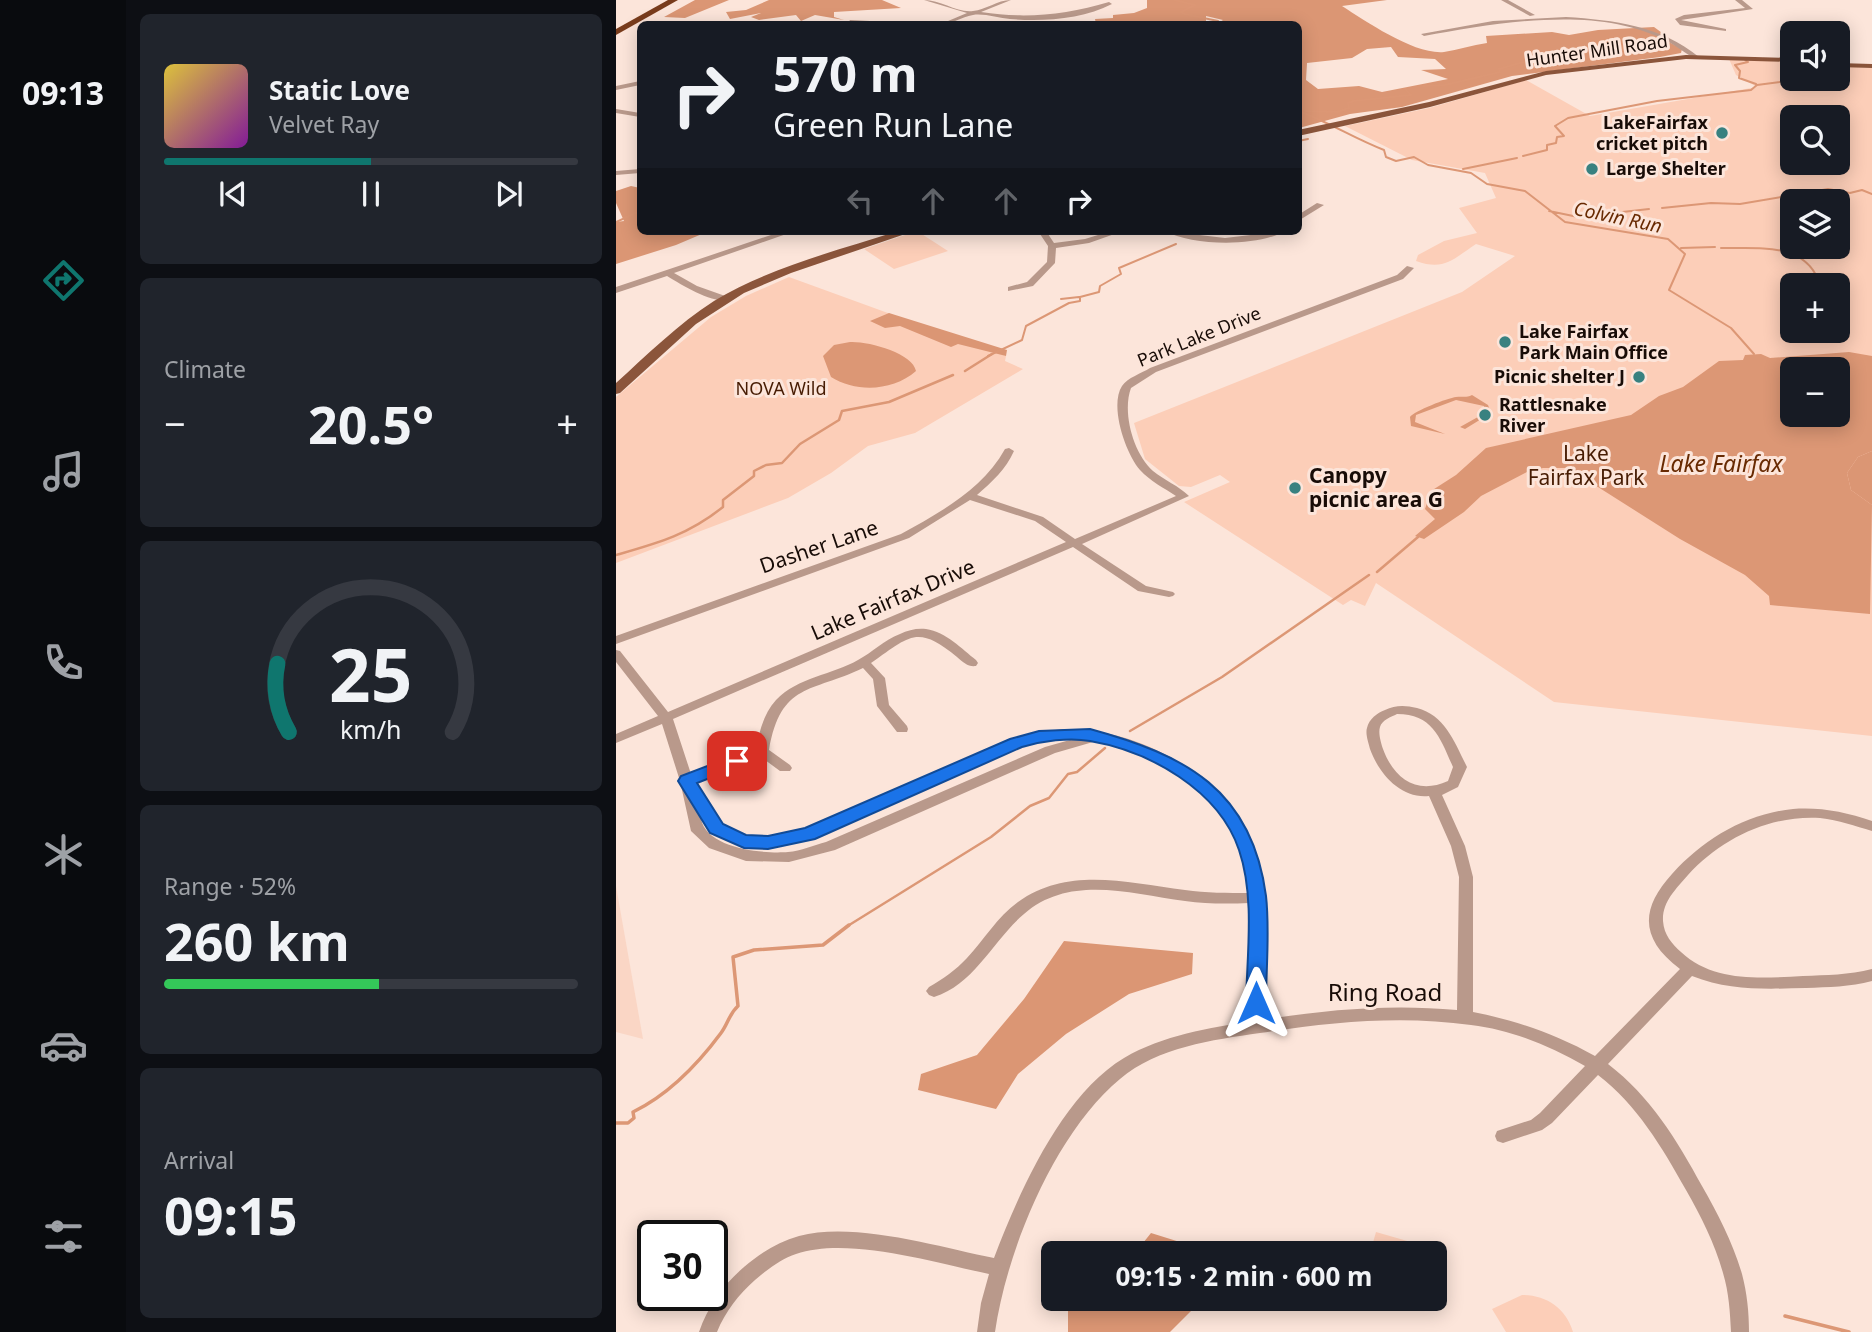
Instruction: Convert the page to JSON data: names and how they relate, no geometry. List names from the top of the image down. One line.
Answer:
{"streets":{"main road":["Hunter Mill Road"],"street":["Park Lake Drive","Dasher Lane","Lake Fairfax Drive","Ring Road"]},"crossings":[["Park Lake Drive","Lake Fairfax Drive"]],"water":["Colvin Run","Lake Fairfax"],"parks":["NOVA Wild","Lake Fairfax Park"],"places":["LakeFairfax cricket pitch","Large Shelter","Lake Fairfax Park Main Office","Picnic shelter J","Rattlesnake River","Canopy picnic area G"],"page":{"tabs":"09:13","map_buttons":["+","−"],"turn":["570 m","Green Run Lane"],"song":["Static Love","Velvet Ray"],"tile":["Climate",["Range · 52%","260 km"],["Arrival","09:15"]],"heat":["−","20.5°","+"],"limit":"30","trip":"09:15 · 2 min · 600 m","gauge":["25","km/h"]}}
